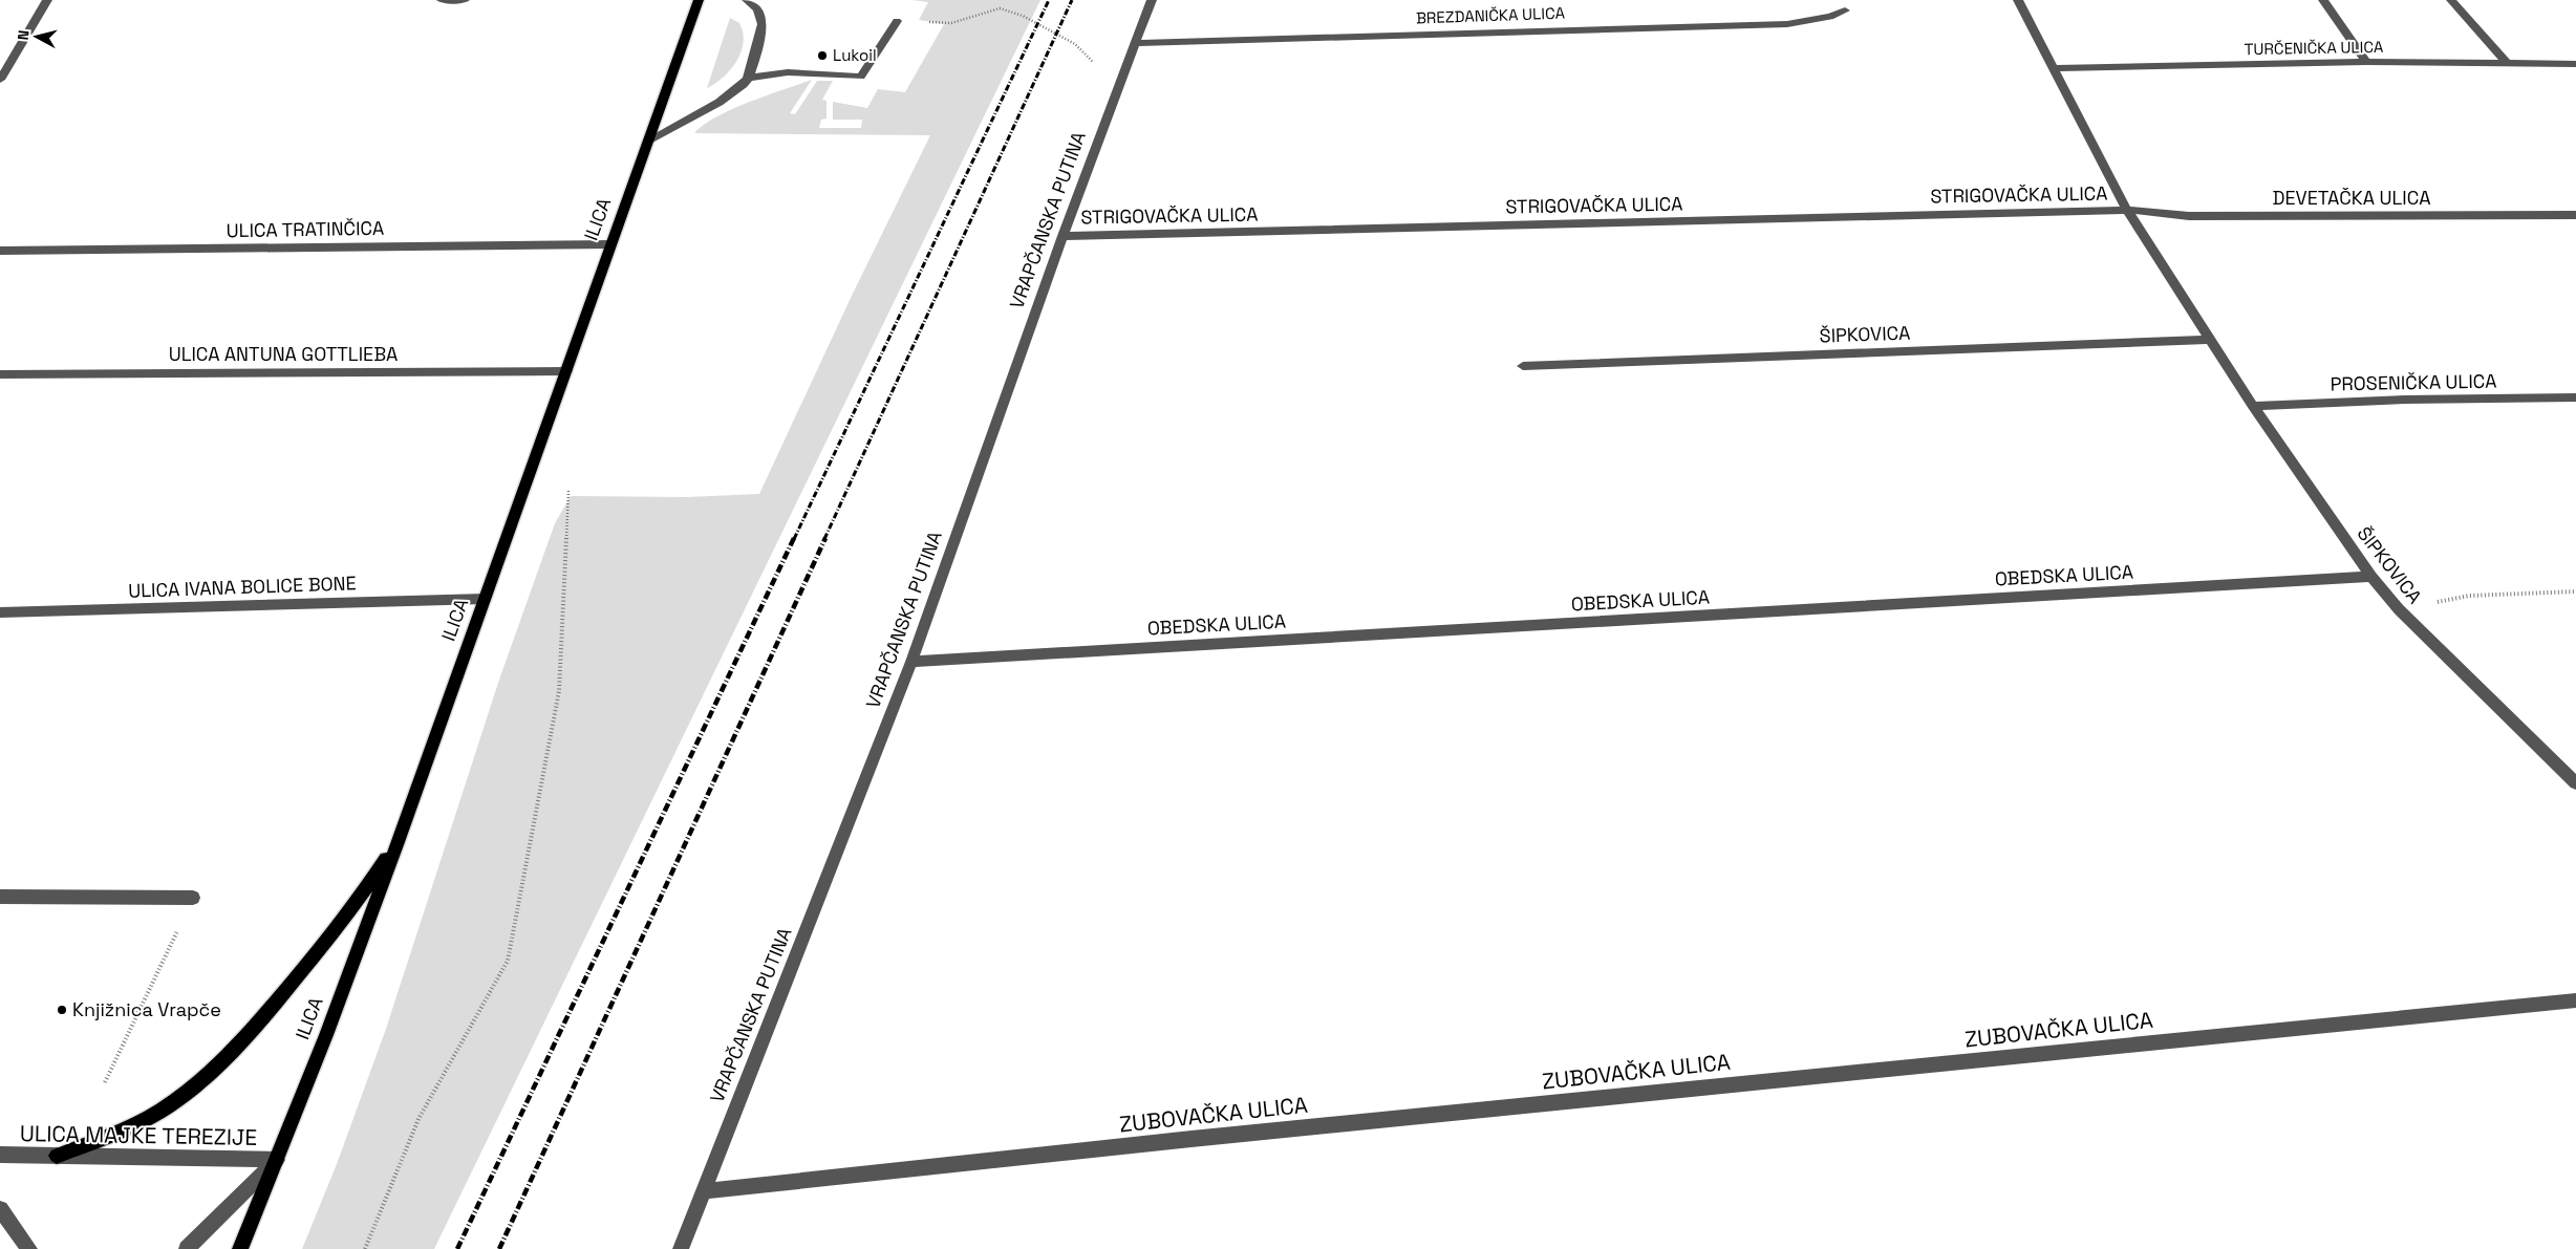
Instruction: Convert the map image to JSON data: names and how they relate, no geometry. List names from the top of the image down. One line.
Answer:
{"streets":{"main road":["ILICA"],"street":["BREZDANIČKA ULICA","TURČENIČKA ULICA","STRIGOVAČKA ULICA","DEVETAČKA ULICA","VRAPČANSKA PUTINA","ULICA TRATINČICA","ŠIPKOVICA","ULICA ANTUNA GOTTLIEBA","PROSENIČKA ULICA","OBEDSKA ULICA","ULICA IVANA BOLICE BONE","ZUBOVAČKA ULICA","ULICA MAJKE TEREZIJE"]},"crossings":[["BREZDANIČKA ULICA","VRAPČANSKA PUTINA"],["TURČENIČKA ULICA","ŠIPKOVICA"],["STRIGOVAČKA ULICA","DEVETAČKA ULICA"],["STRIGOVAČKA ULICA","VRAPČANSKA PUTINA"],["STRIGOVAČKA ULICA","ŠIPKOVICA"],["DEVETAČKA ULICA","ŠIPKOVICA"],["ILICA","ULICA TRATINČICA"],["ILICA","ULICA ANTUNA GOTTLIEBA"],["ILICA","ULICA IVANA BOLICE BONE"],["ILICA","ULICA MAJKE TEREZIJE"],["VRAPČANSKA PUTINA","OBEDSKA ULICA"],["VRAPČANSKA PUTINA","ZUBOVAČKA ULICA"],["ŠIPKOVICA","PROSENIČKA ULICA"],["ŠIPKOVICA","OBEDSKA ULICA"]],"places":["Lukoil","Knjižnica Vrapče"],"north":"left"}
